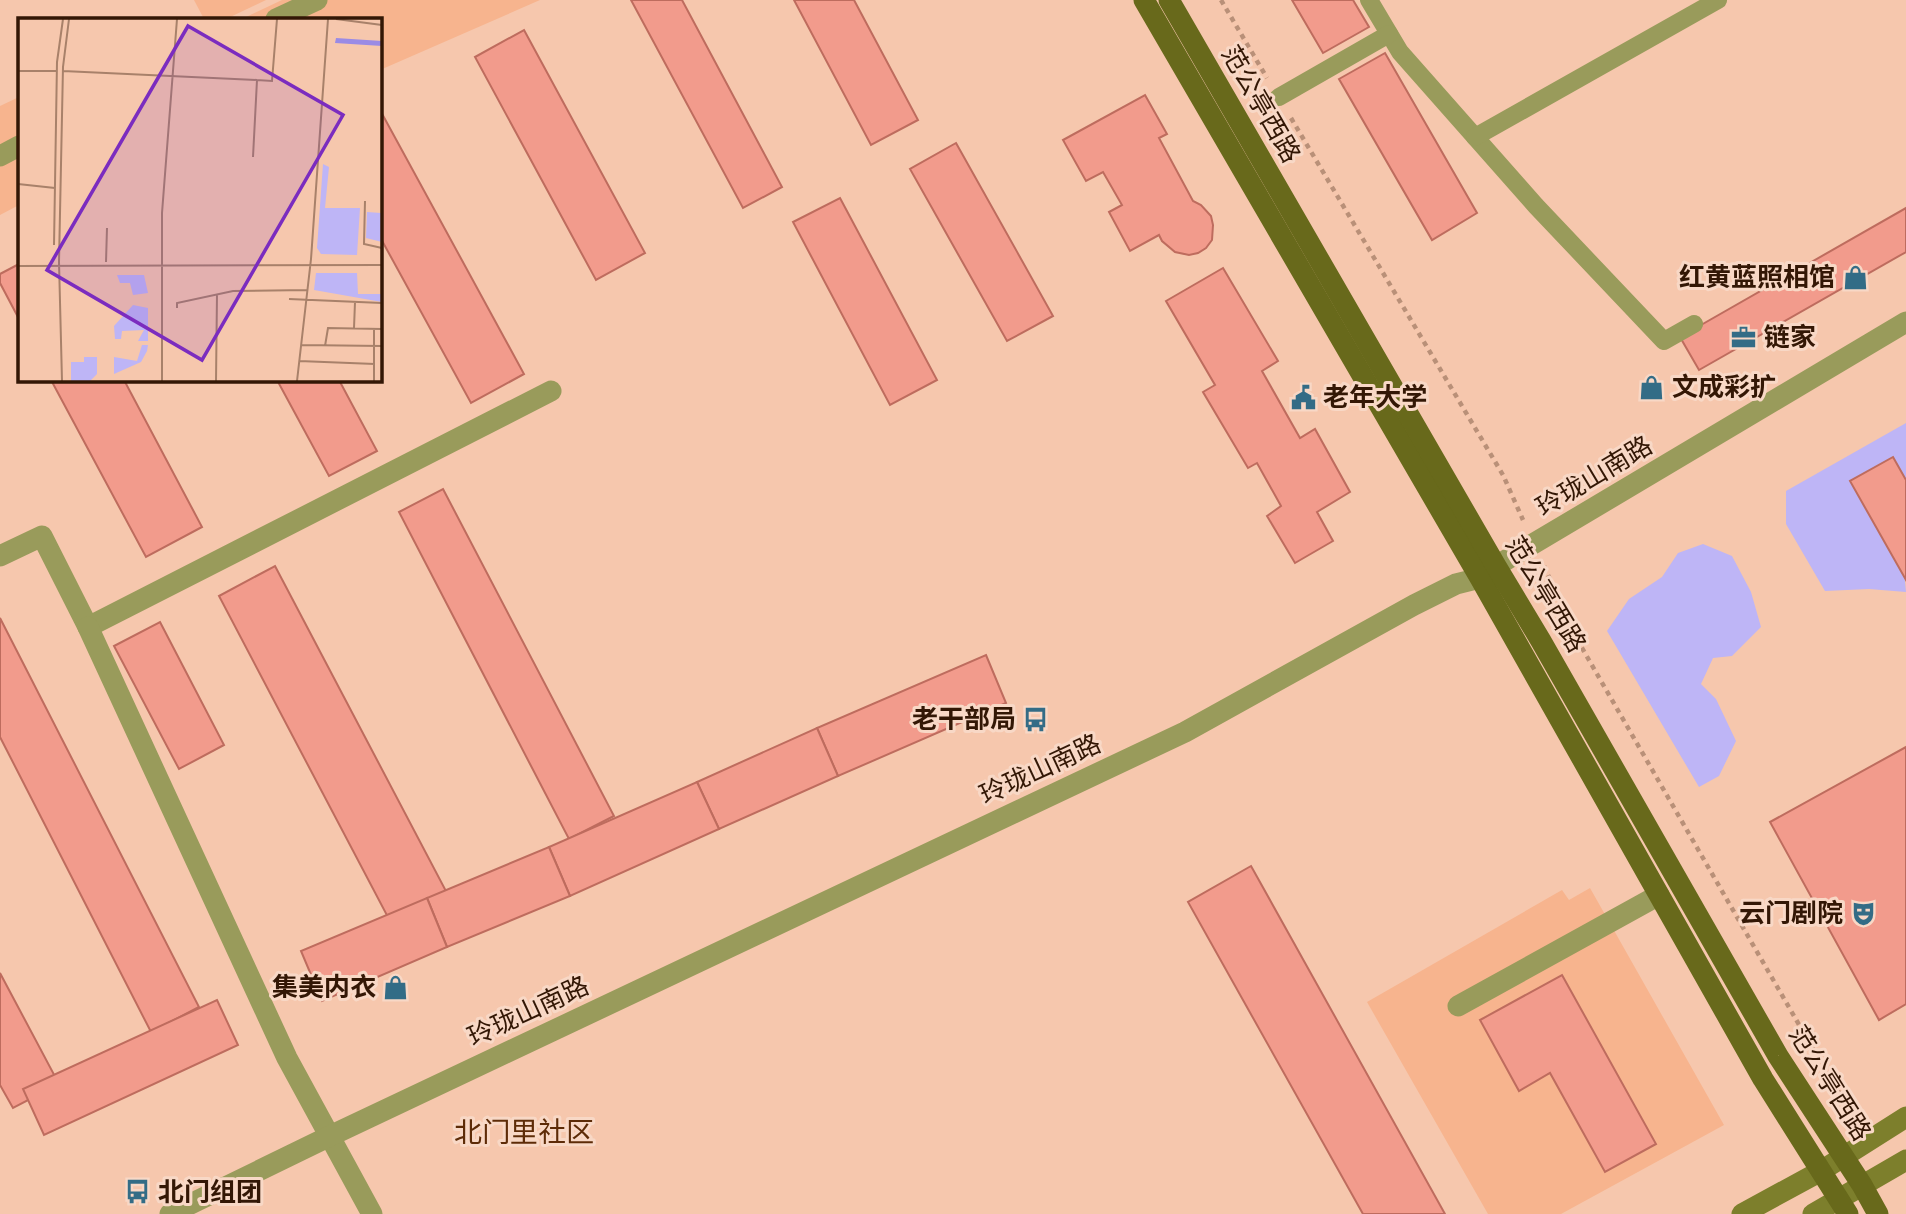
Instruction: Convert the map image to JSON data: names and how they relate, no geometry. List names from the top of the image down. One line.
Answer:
{"streets":{"main road":["范公亭西路"],"street":["玲珑山南路"]},"crossings":[["范公亭西路","玲珑山南路"]],"districts":["北门里社区"],"places":{"shop":["红黄蓝照相馆","文成彩扩","集美内衣"],"office":["链家"],"public building":["老年大学"],"bus stop":["老干部局","北门组团"],"theatre":["云门剧院"]}}
